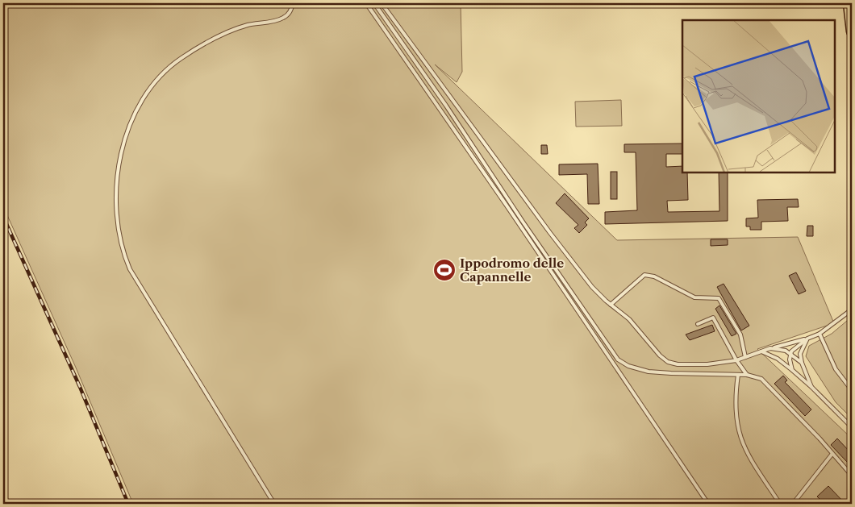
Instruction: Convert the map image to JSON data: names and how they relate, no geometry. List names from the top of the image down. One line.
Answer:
{"places":{"sports":["Ippodromo delle Capannelle"]}}
